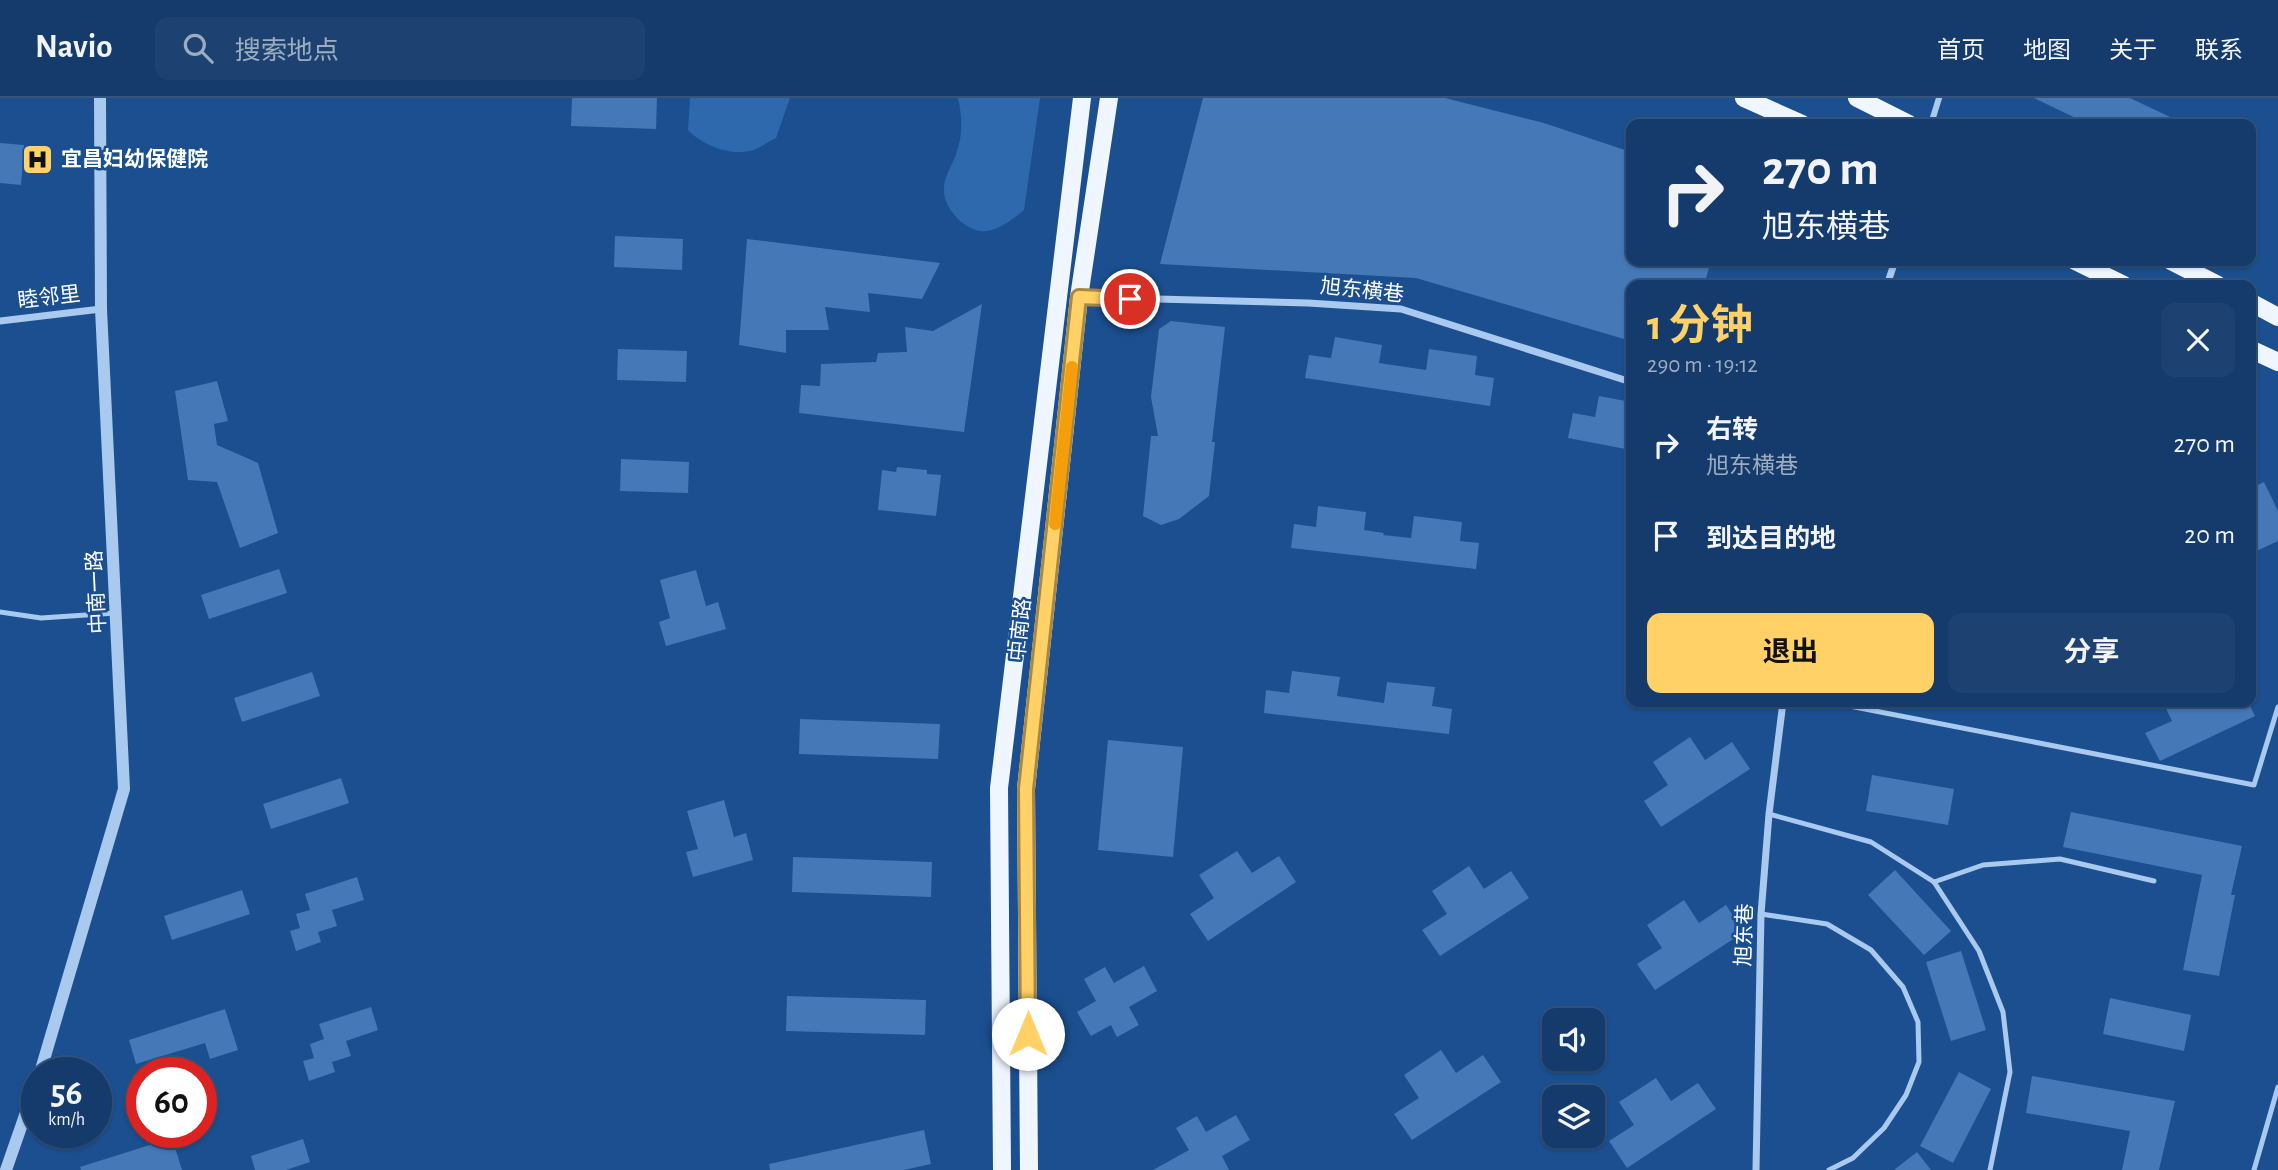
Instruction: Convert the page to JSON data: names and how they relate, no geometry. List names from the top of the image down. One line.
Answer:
{"streets":{"main road":["中南路"],"street":["旭东横巷","睦邻里","中南一路","旭东巷"]},"crossings":[["旭东横巷","中南路"],["睦邻里","中南一路"]],"places":{"hospital":["宜昌妇幼保健院"]},"page":{"header":"Navio","search":"搜索地点","nav":["首页","地图","关于","联系"],"turn":["270 m","旭东横巷"],"heading":["1 分钟","290 m · 19:12"],"list":[{"name":"右转","note":"旭东横巷","value":"270 m"},{"name":"到达目的地","value":"20 m"}],"buttons":["退出","分享"],"speed":"56 km/h","limit":"60"}}
